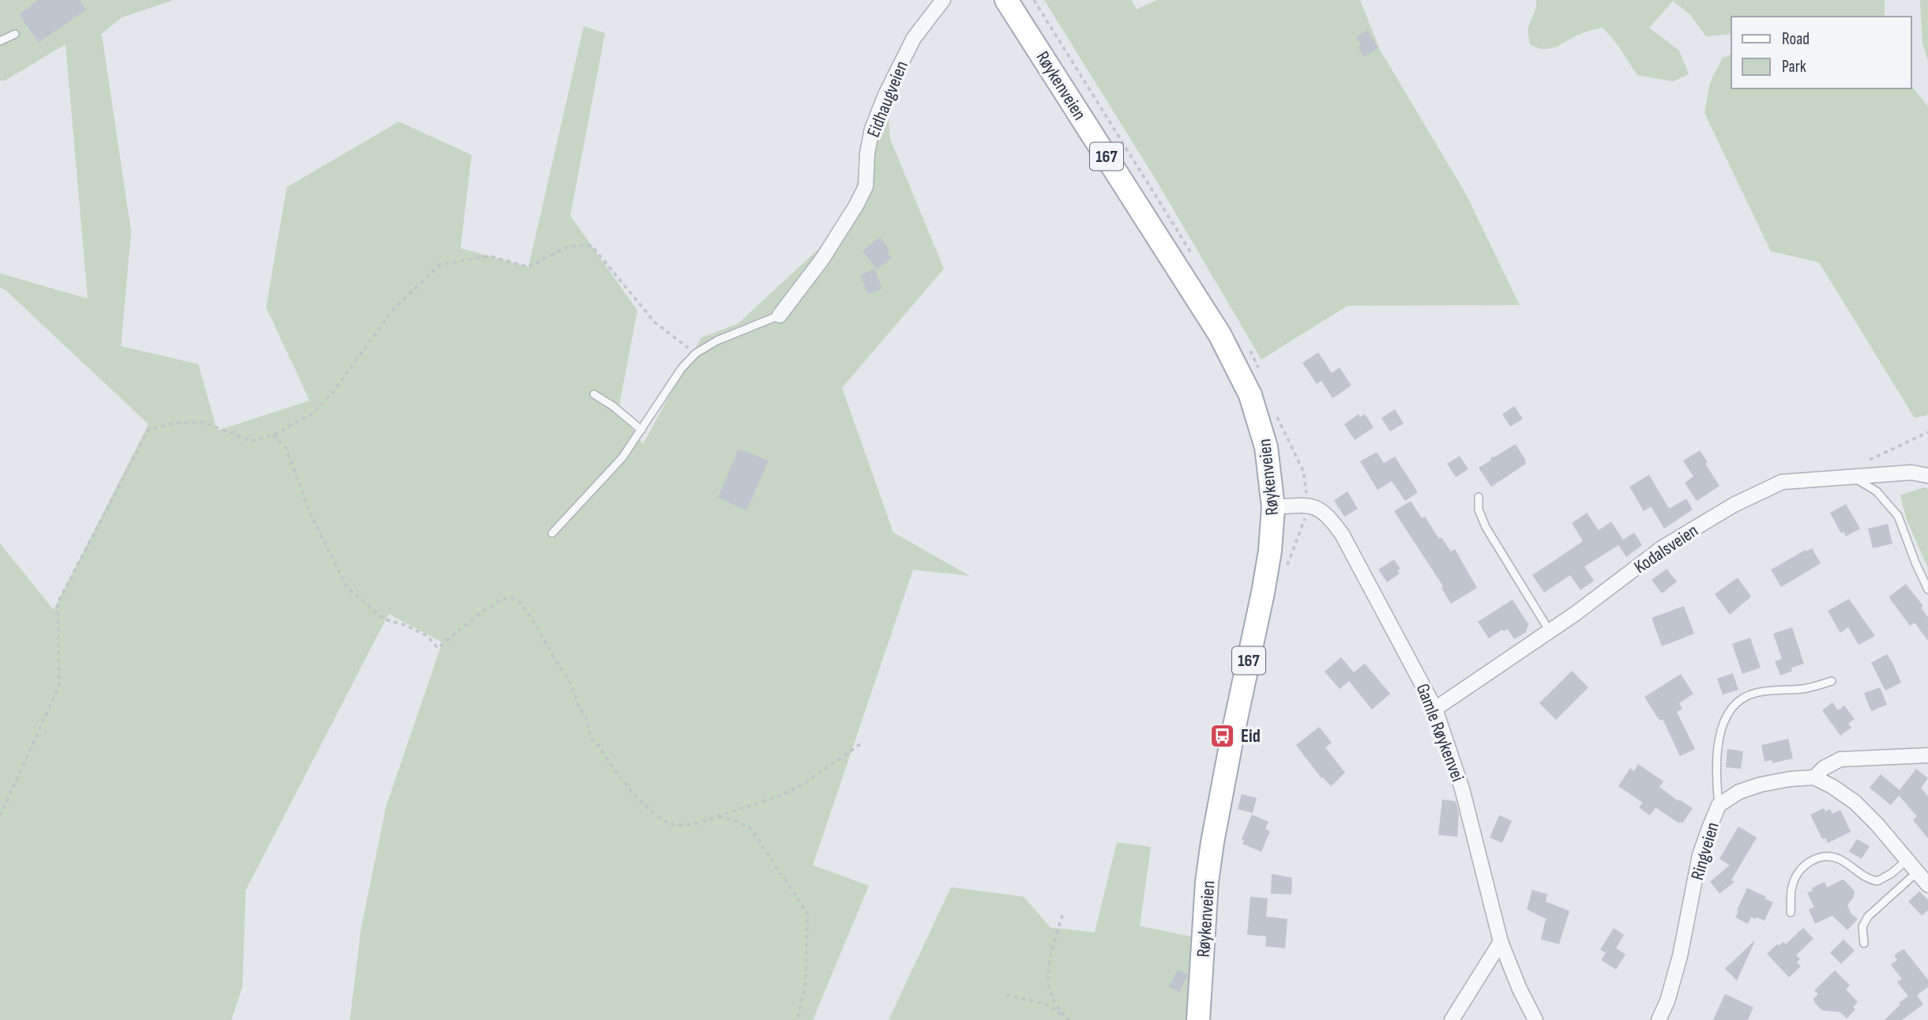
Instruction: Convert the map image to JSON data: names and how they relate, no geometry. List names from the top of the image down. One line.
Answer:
{"streets":{"main road":["Røykenveien","167"],"street":["Eidhaugveien","Kodalsveien","Gamle Røykenvei","Ringveien"]},"crossings":[["Kodalsveien","Gamle Røykenvei"]],"places":{"bus stop":["Eid"]},"legend":["Road","Park"]}
